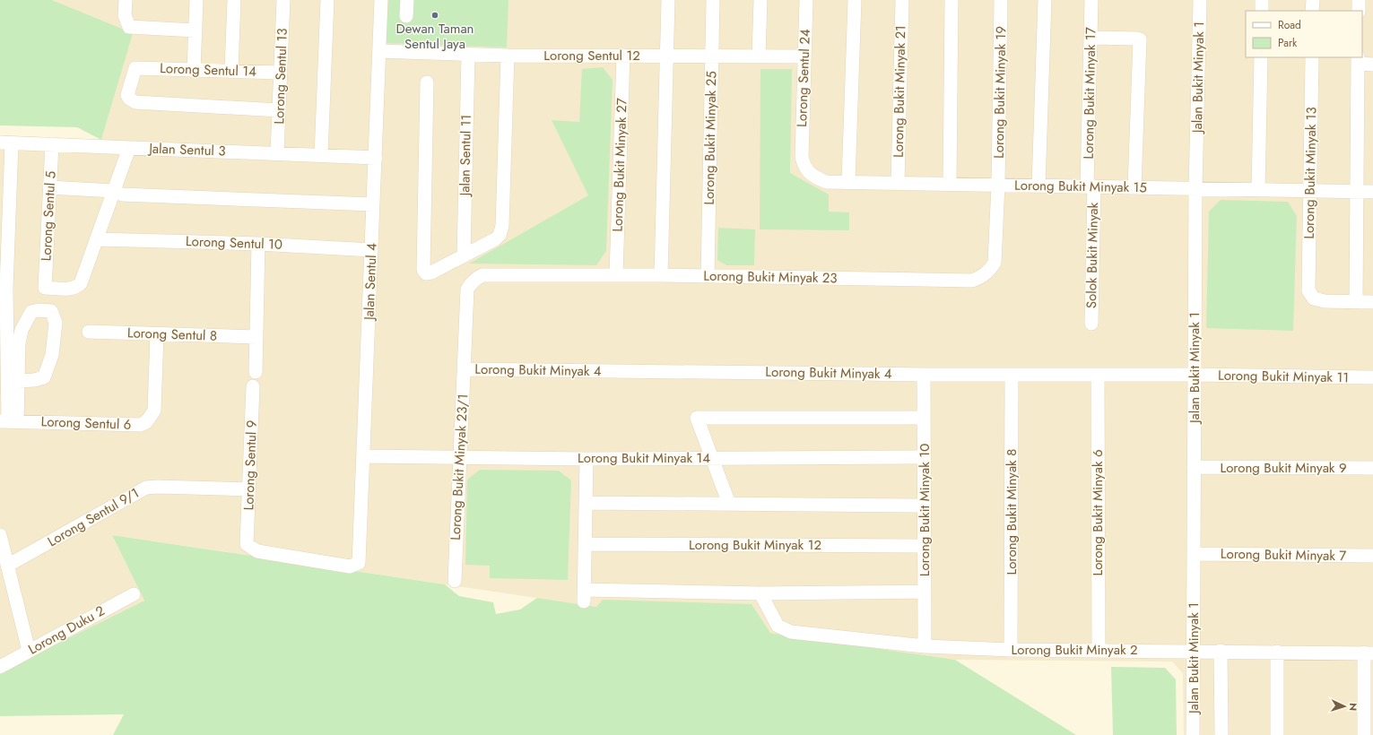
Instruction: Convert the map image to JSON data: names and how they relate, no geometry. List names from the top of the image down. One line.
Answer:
{"streets":{"street":["Lorong Sentul 12","Lorong Sentul 14","Lorong Sentul 13","Jalan Bukit Minyak 1","Lorong Sentul 24","Lorong Bukit Minyak 21","Lorong Bukit Minyak 19","Lorong Bukit Minyak 17","Lorong Bukit Minyak 25","Jalan Sentul 3","Jalan Sentul 11","Lorong Bukit Minyak 27","Lorong Bukit Minyak 13","Lorong Bukit Minyak 15","Lorong Sentul 5","Lorong Sentul 10","Solok Bukit Minyak","Lorong Bukit Minyak 23","Jalan Sentul 4","Lorong Sentul 8","Lorong Bukit Minyak 4","Lorong Bukit Minyak 11","Lorong Sentul 6","Lorong Bukit Minyak 14","Lorong Sentul 9","Lorong Bukit Minyak 23/1","Lorong Bukit Minyak 9","Lorong Bukit Minyak 10","Lorong Bukit Minyak 8","Lorong Bukit Minyak 6","Lorong Sentul 9/1","Lorong Bukit Minyak 12","Lorong Bukit Minyak 7","Lorong Duku 2","Lorong Bukit Minyak 2"]},"crossings":[["Lorong Sentul 12","Lorong Sentul 24"],["Lorong Sentul 12","Lorong Bukit Minyak 25"],["Lorong Sentul 12","Jalan Sentul 11"],["Lorong Sentul 12","Lorong Bukit Minyak 27"],["Lorong Sentul 12","Jalan Sentul 4"],["Lorong Sentul 14","Lorong Sentul 13"],["Lorong Sentul 13","Jalan Sentul 3"],["Jalan Bukit Minyak 1","Lorong Bukit Minyak 15"],["Jalan Bukit Minyak 1","Lorong Bukit Minyak 4"],["Jalan Bukit Minyak 1","Lorong Bukit Minyak 11"],["Jalan Bukit Minyak 1","Lorong Bukit Minyak 9"],["Jalan Bukit Minyak 1","Lorong Bukit Minyak 7"],["Jalan Bukit Minyak 1","Lorong Bukit Minyak 2"],["Lorong Sentul 24","Lorong Bukit Minyak 15"],["Lorong Bukit Minyak 21","Lorong Bukit Minyak 15"],["Lorong Bukit Minyak 19","Lorong Bukit Minyak 15"],["Lorong Bukit Minyak 19","Lorong Bukit Minyak 23"],["Lorong Bukit Minyak 17","Lorong Bukit Minyak 15"],["Lorong Bukit Minyak 17","Solok Bukit Minyak"],["Lorong Bukit Minyak 25","Lorong Bukit Minyak 23"],["Jalan Sentul 3","Lorong Sentul 5"],["Jalan Sentul 3","Jalan Sentul 4"],["Lorong Bukit Minyak 27","Lorong Bukit Minyak 23"],["Lorong Bukit Minyak 13","Lorong Bukit Minyak 15"],["Lorong Bukit Minyak 15","Solok Bukit Minyak"],["Lorong Bukit Minyak 15","Lorong Bukit Minyak 23"],["Lorong Sentul 5","Lorong Sentul 10"],["Lorong Sentul 10","Jalan Sentul 4"],["Lorong Bukit Minyak 23","Lorong Bukit Minyak 23/1"],["Jalan Sentul 4","Lorong Bukit Minyak 14"],["Jalan Sentul 4","Lorong Sentul 9"],["Lorong Sentul 8","Lorong Sentul 6"],["Lorong Bukit Minyak 4","Lorong Bukit Minyak 11"],["Lorong Bukit Minyak 4","Lorong Bukit Minyak 23/1"],["Lorong Bukit Minyak 4","Lorong Bukit Minyak 10"],["Lorong Bukit Minyak 4","Lorong Bukit Minyak 8"],["Lorong Bukit Minyak 4","Lorong Bukit Minyak 6"],["Lorong Bukit Minyak 14","Lorong Bukit Minyak 23/1"],["Lorong Bukit Minyak 14","Lorong Bukit Minyak 10"],["Lorong Sentul 9","Lorong Sentul 9/1"],["Lorong Bukit Minyak 10","Lorong Bukit Minyak 12"],["Lorong Bukit Minyak 10","Lorong Bukit Minyak 2"],["Lorong Bukit Minyak 8","Lorong Bukit Minyak 2"],["Lorong Bukit Minyak 6","Lorong Bukit Minyak 2"]],"places":["Dewan Taman Sentul Jaya"],"legend":["Road","Park"],"north":"right"}
